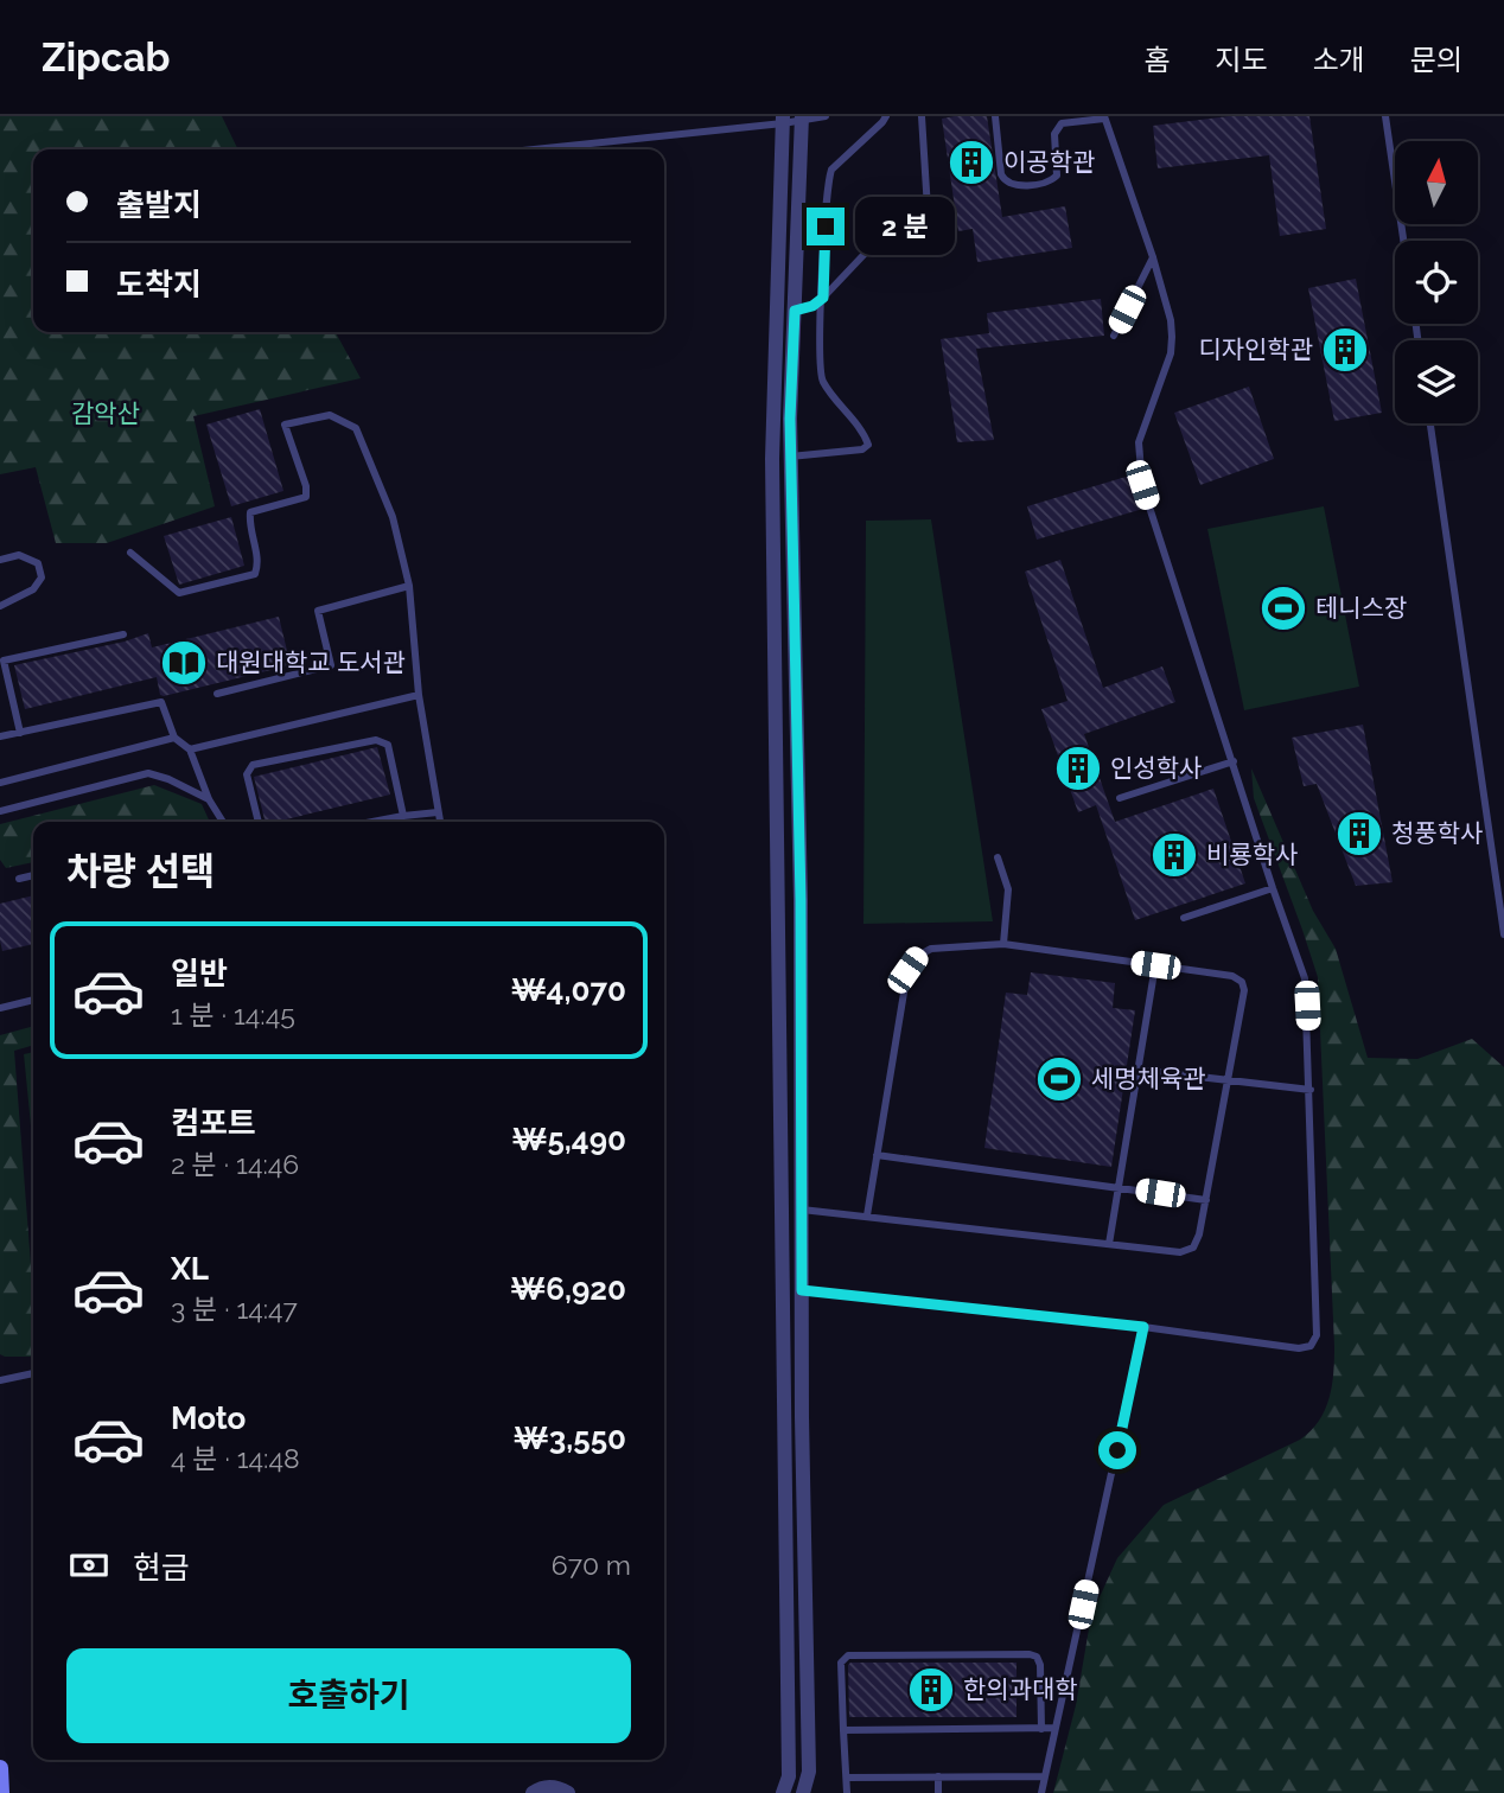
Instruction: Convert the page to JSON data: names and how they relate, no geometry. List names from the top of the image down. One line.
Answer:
{"parks":["감악산"],"places":{"building":["이공학관","디자인학관","인성학사","청풍학사","비룡학사","한의과대학"],"sports":["테니스장","세명체육관"],"library":["대원대학교 도서관"]},"north":"top","page":{"header":"Zipcab","nav":["홈","지도","소개","문의"],"banner":["출발지","도착지"],"bubble":"2 분","heading":"차량 선택","list":[{"name":"일반","note":"1 분 · 14:45","value":"₩4,070"},{"name":"컴포트","note":"2 분 · 14:46","value":"₩5,490"},{"name":"XL","note":"3 분 · 14:47","value":"₩6,920"},{"name":"Moto","note":"4 분 · 14:48","value":"₩3,550"}],"pay":["현금","670 m"],"buttons":"호출하기"}}
